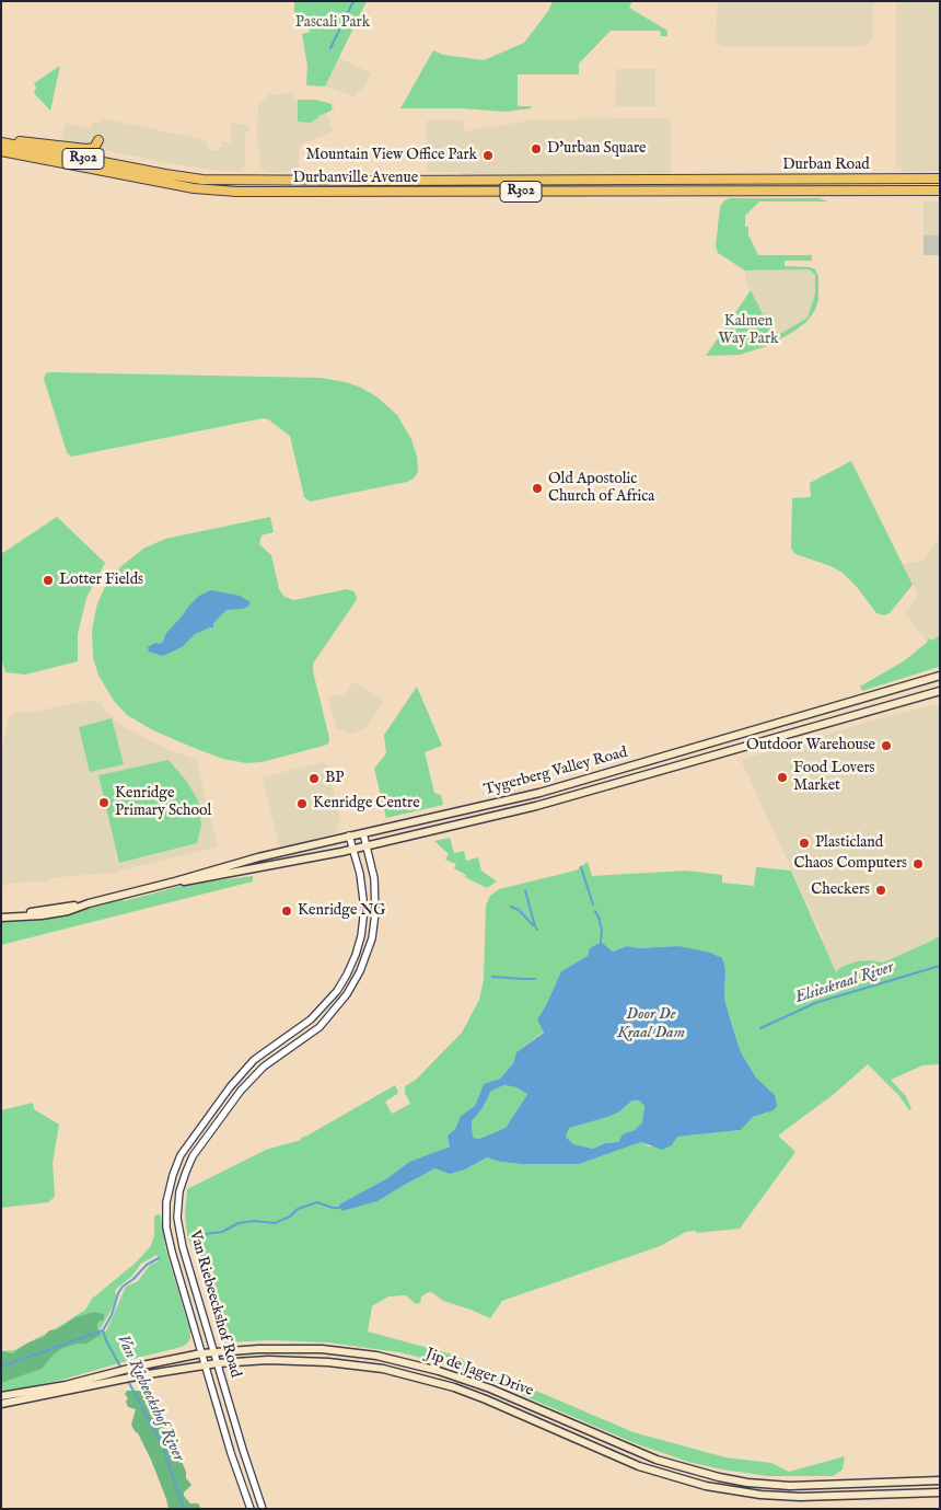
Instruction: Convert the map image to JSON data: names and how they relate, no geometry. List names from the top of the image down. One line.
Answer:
{"streets":{"main road":["R302","Durban Road","Durbanville Avenue","Tygerberg Valley Road","Jip de Jager Drive"],"street":["Van Riebeeckshof Road"]},"crossings":[["Durban Road","Durbanville Avenue"],["Tygerberg Valley Road","Van Riebeeckshof Road"],["Van Riebeeckshof Road","Jip de Jager Drive"]],"water":["Elsieskraal River","Door De Kraal Dam","Van Riebeeckshof River"],"parks":["Pascali Park","Kalmen Way Park"],"places":["D'urban Square","Mountain View Office Park","Old Apostolic Church of Africa","Lotter Fields","Outdoor Warehouse","Food Lovers Market","BP","Kenridge Primary School","Kenridge Centre","Plasticland","Chaos Computers","Checkers","Kenridge NG"]}
